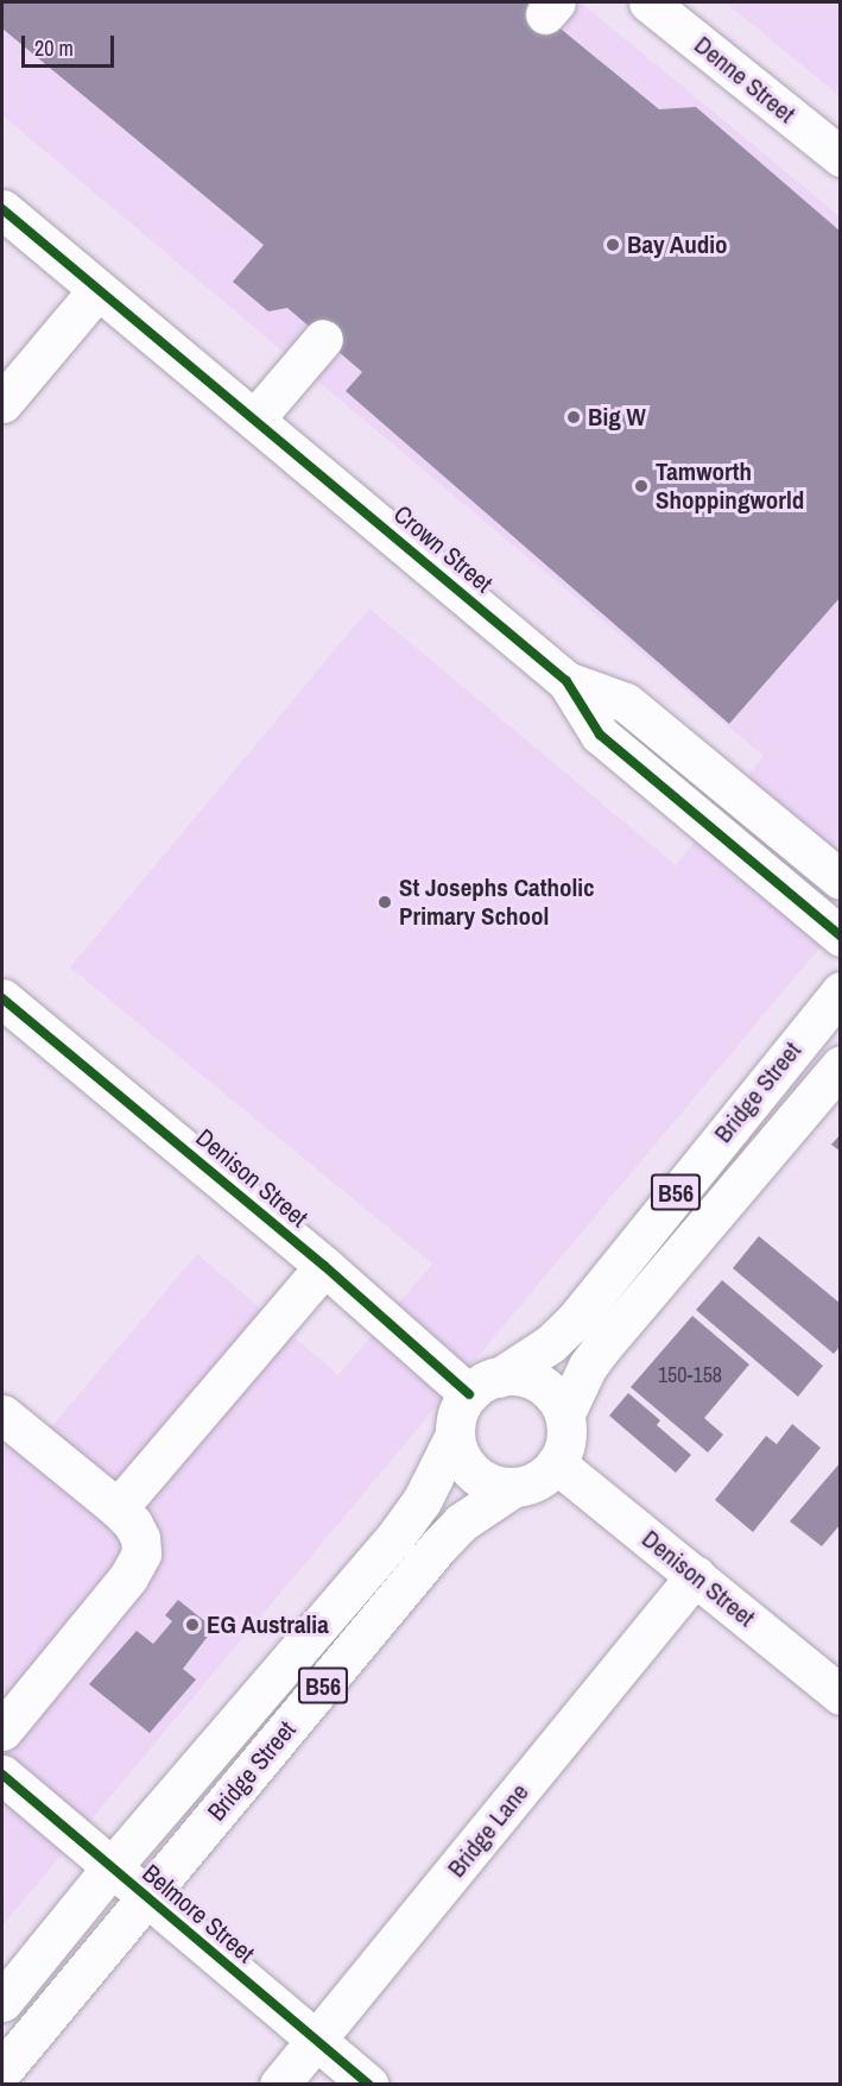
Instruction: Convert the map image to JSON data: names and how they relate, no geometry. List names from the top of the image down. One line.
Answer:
{"streets":{"street":["Denne Street","Crown Street","Bridge Street","Denison Street","B56","Bridge Lane","Belmore Street"]},"crossings":[["Bridge Street","Denison Street"],["Bridge Street","B56"],["Bridge Street","Belmore Street"],["Denison Street","B56"],["Denison Street","Bridge Lane"],["Bridge Lane","Belmore Street"]],"places":["Bay Audio","Big W","Tamworth Shoppingworld","St Josephs Catholic Primary School","EG Australia"],"house_numbers":["150-158"],"scale_bar":"20 m"}
